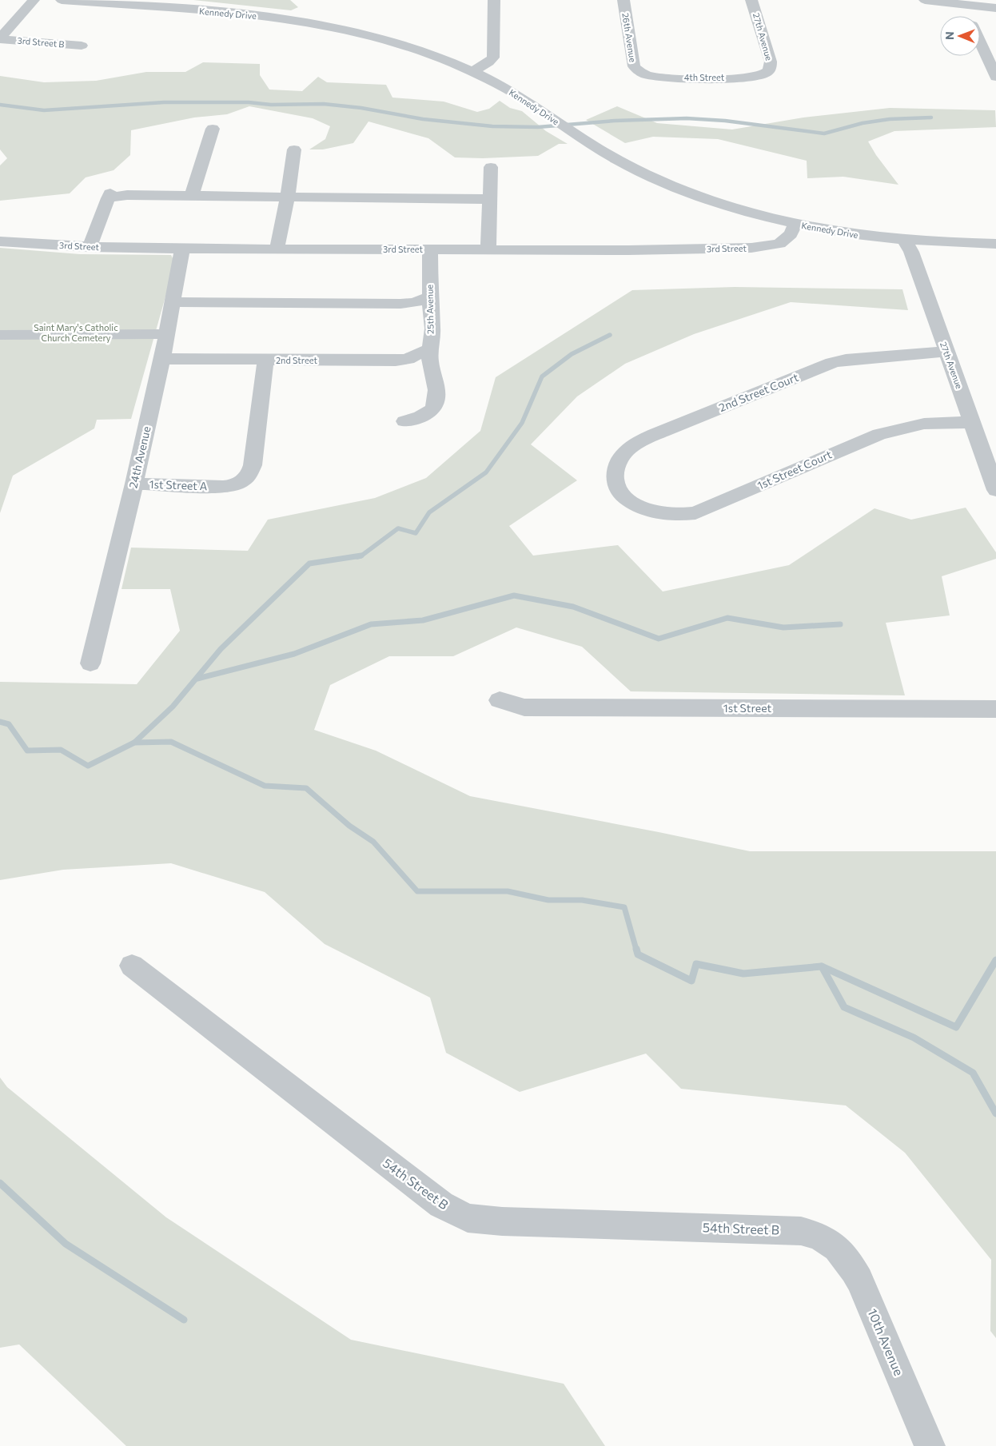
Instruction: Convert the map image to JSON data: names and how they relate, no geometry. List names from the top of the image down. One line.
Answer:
{"streets":{"street":["Kennedy Drive","27th Avenue","26th Avenue","3rd Street B","4th Street","3rd Street","25th Avenue","2nd Street","2nd Street Court","24th Avenue","1st Street Court","1st Street A","1st Street","54th Street B","10th Avenue"]},"crossings":[["Kennedy Drive","27th Avenue"],["Kennedy Drive","3rd Street"],["27th Avenue","4th Street"],["27th Avenue","2nd Street Court"],["27th Avenue","1st Street Court"],["26th Avenue","4th Street"],["3rd Street","25th Avenue"],["3rd Street","24th Avenue"],["25th Avenue","2nd Street"],["2nd Street","24th Avenue"],["2nd Street","1st Street A"],["2nd Street Court","1st Street Court"],["24th Avenue","1st Street A"],["54th Street B","10th Avenue"]],"parks":["Saint Mary's Catholic Church Cemetery"],"north":"left"}
